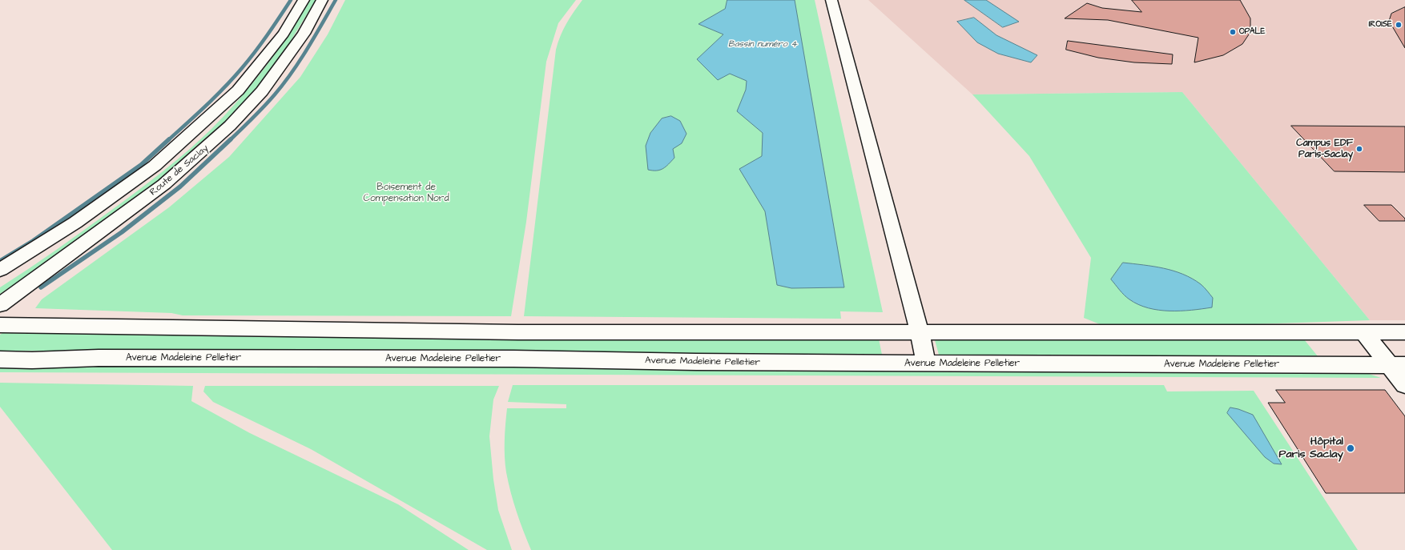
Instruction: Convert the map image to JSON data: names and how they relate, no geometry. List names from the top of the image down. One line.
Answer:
{"streets":{"street":["Route de Saclay","Avenue Madeleine Pelletier"]},"water":["Bassin numéro 4"],"parks":["Boisement de Compensation Nord"],"places":["IROISE","OPALE","Campus EDF Paris-Saclay","Hôpital Paris Saclay"]}
